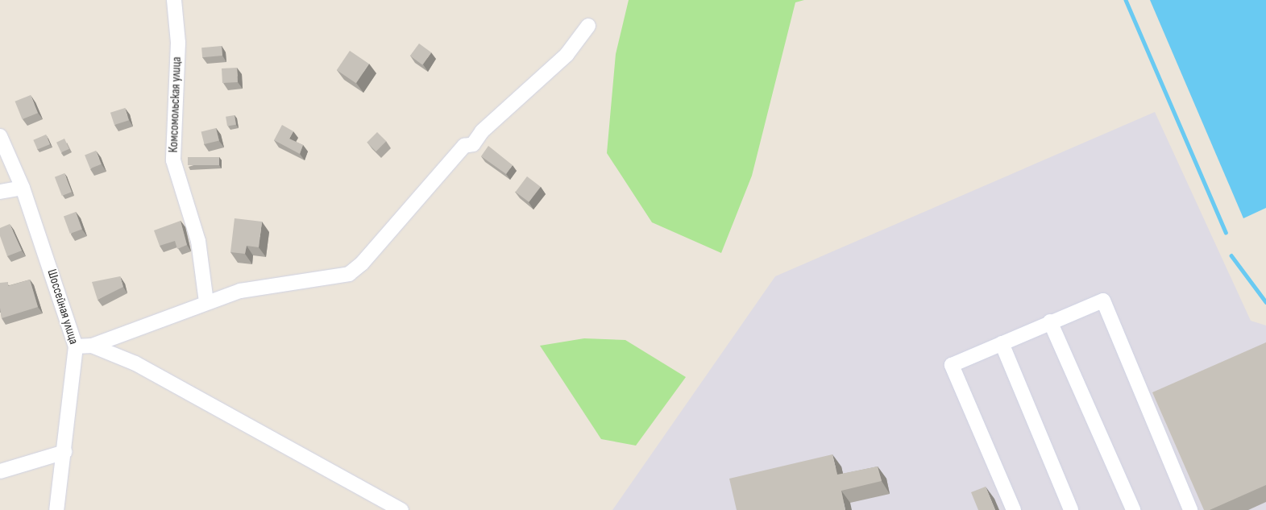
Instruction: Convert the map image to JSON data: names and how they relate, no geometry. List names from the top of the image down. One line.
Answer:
{"streets":{"street":["Комсомольская улица","Шоссейная улица"]}}
